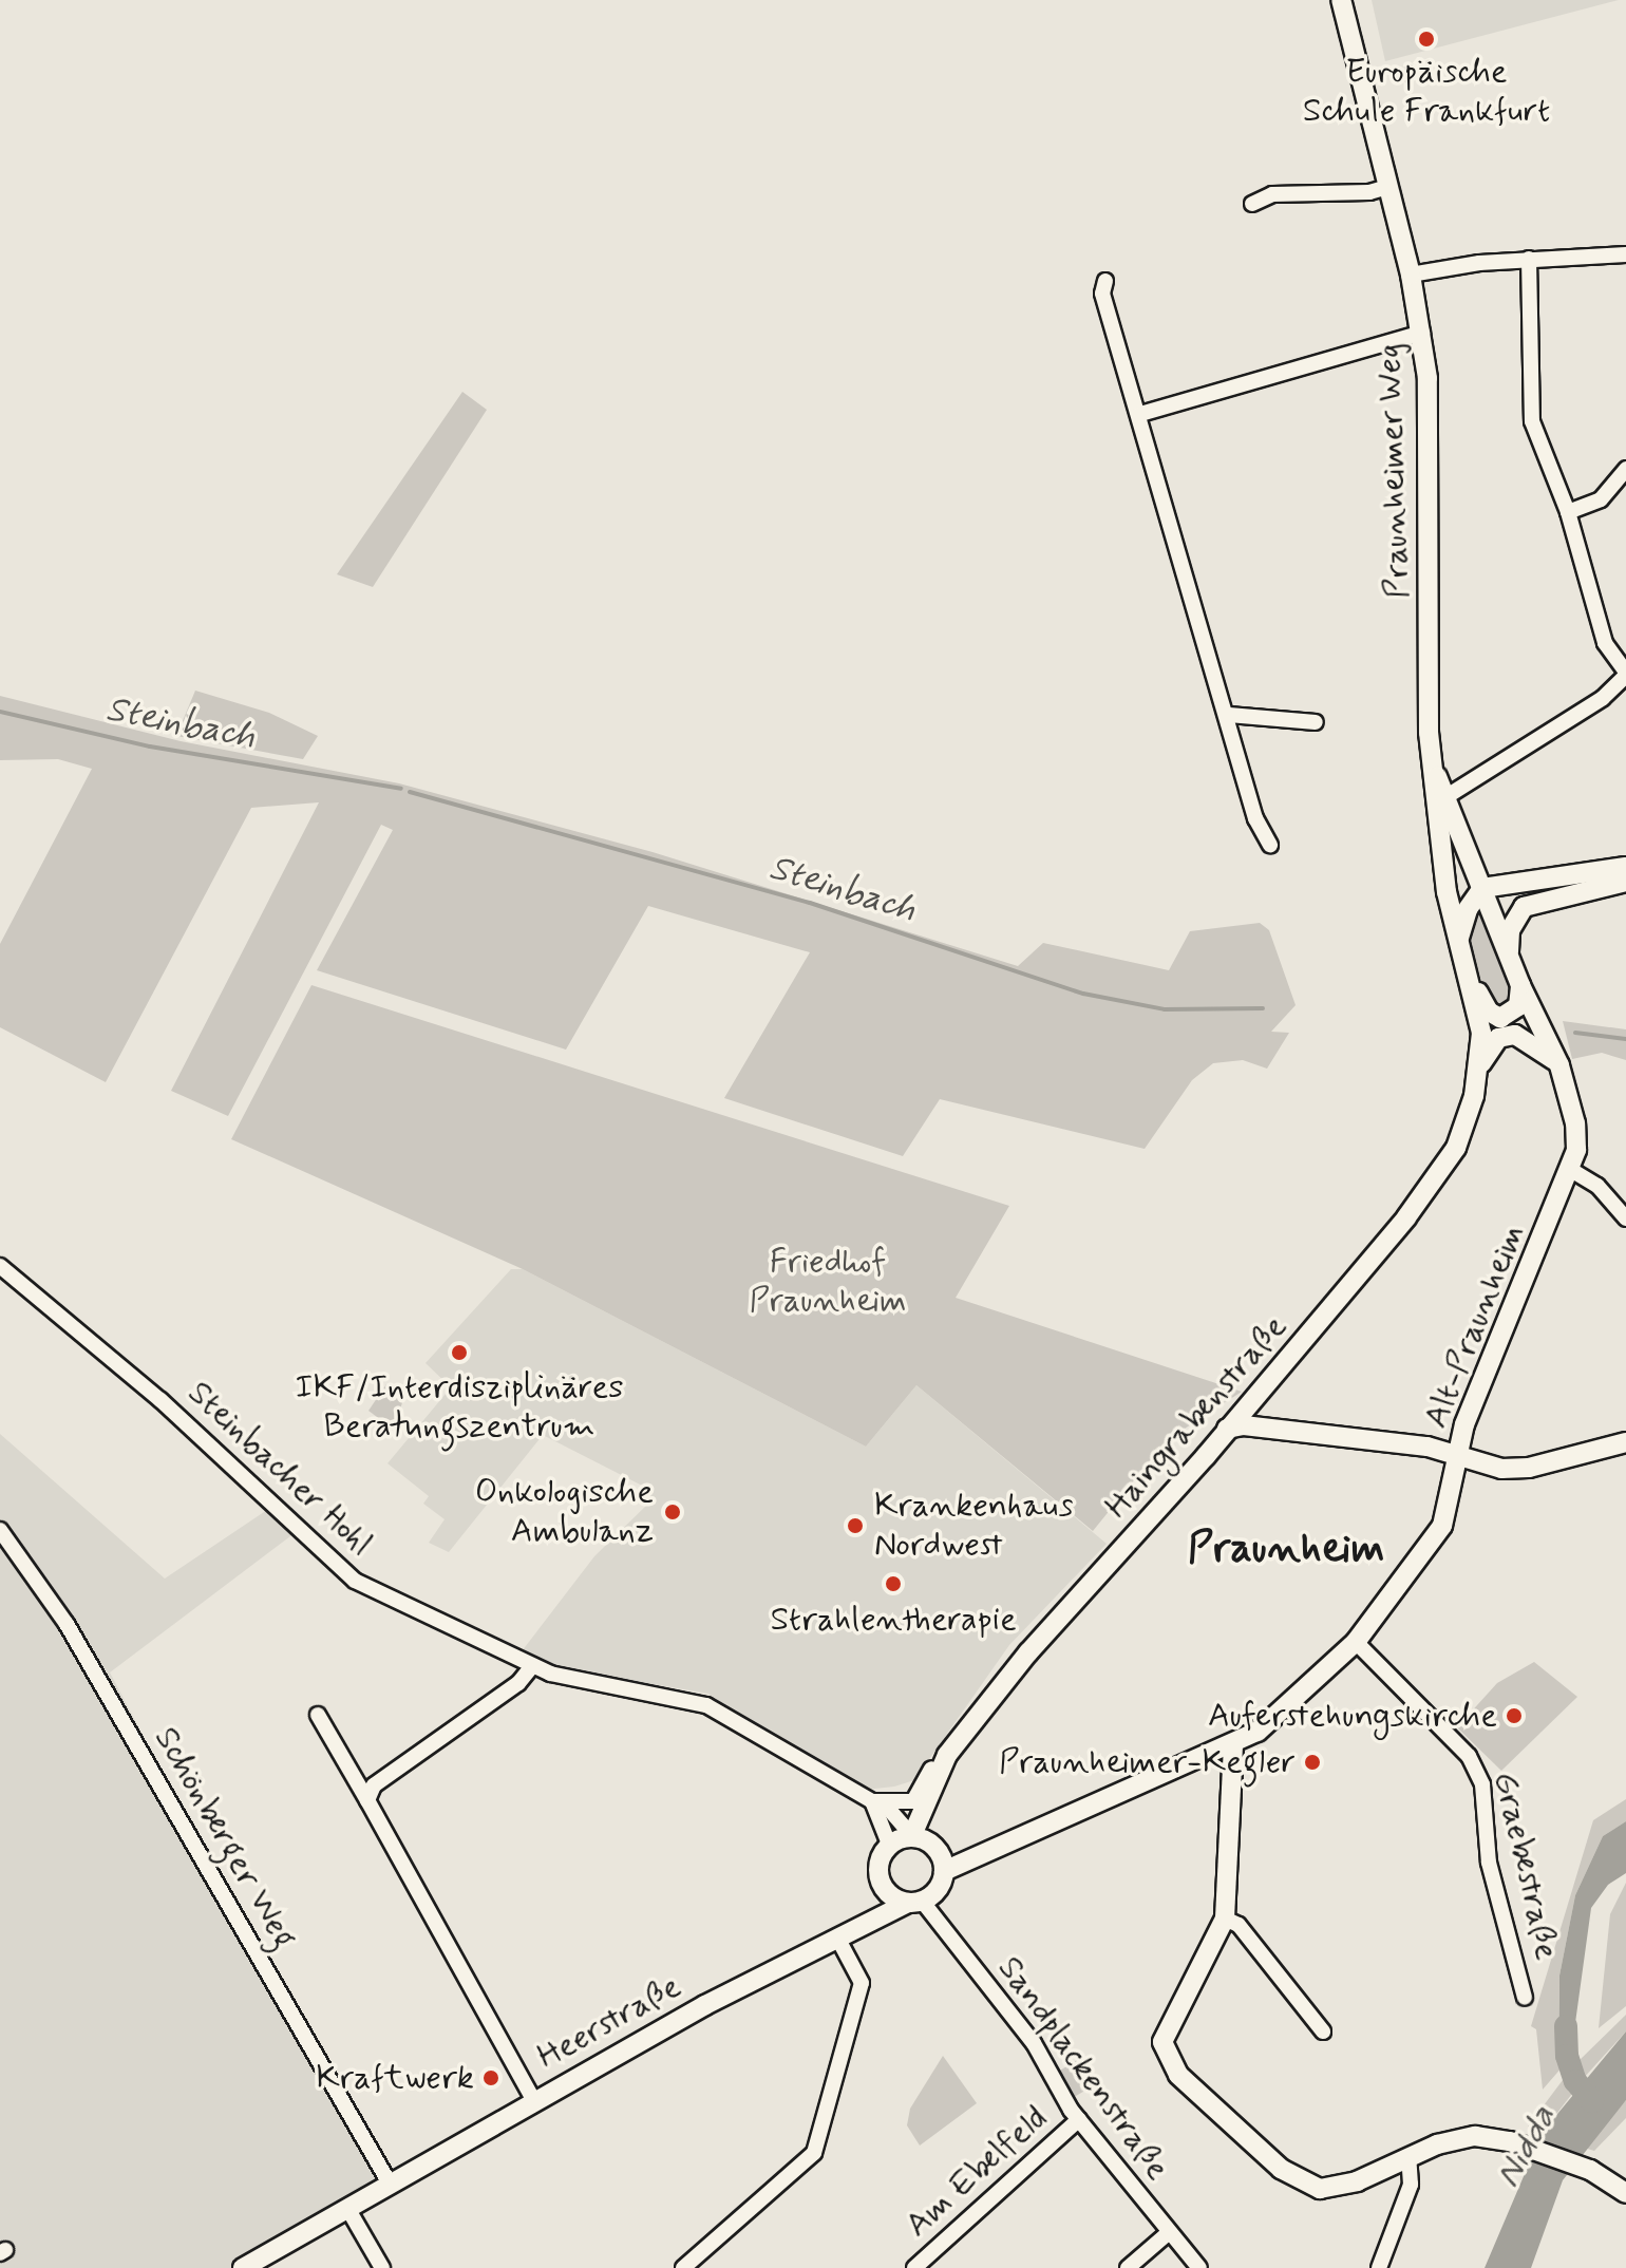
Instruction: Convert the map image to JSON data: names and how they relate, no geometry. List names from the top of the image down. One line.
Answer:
{"streets":{"main road":["Praunheimer Weg","Alt-Praunheim","Haingrabenstraße","Heerstraße"],"street":["Steinbacher Hohl","Schönberger Weg","Graebestraße","Sandplackenstraße","Am Ebelfeld"]},"crossings":[["Praunheimer Weg","Alt-Praunheim"],["Praunheimer Weg","Haingrabenstraße"],["Alt-Praunheim","Graebestraße"],["Haingrabenstraße","Steinbacher Hohl"],["Haingrabenstraße","Heerstraße"],["Haingrabenstraße","Sandplackenstraße"],["Steinbacher Hohl","Heerstraße"],["Steinbacher Hohl","Sandplackenstraße"],["Schönberger Weg","Heerstraße"],["Heerstraße","Sandplackenstraße"],["Sandplackenstraße","Am Ebelfeld"]],"districts":["Praunheim"],"water":["Steinbach","Nidda"],"parks":["Friedhof Praunheim"],"places":["Europäische Schule Frankfurt","IKF/Interdisziplinäres Beratungszentrum","Onkologische Ambulanz","Krankenhaus Nordwest","Strahlentherapie","Auferstehungskirche","Praunheimer-Kegler","Kraftwerk"]}
